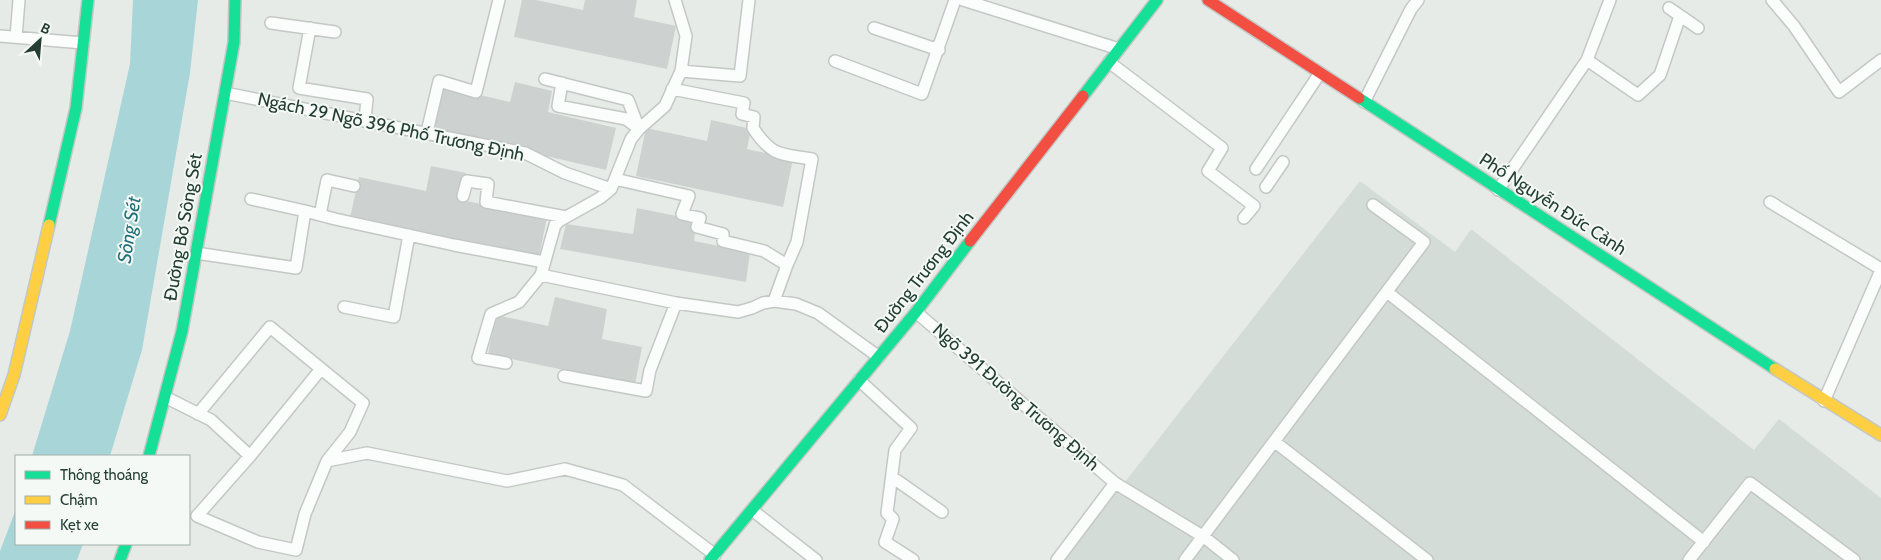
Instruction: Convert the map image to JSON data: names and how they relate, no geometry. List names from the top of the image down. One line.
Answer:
{"streets":{"street":["Phố Nguyễn Đức Cảnh","Đường Bờ Sông Sét","Đường Trương Định"],"lane":["Ngách 29 Ngõ 396 Phố Trương Định","Ngõ 391 Đường Trương Định"]},"crossings":[["Ngách 29 Ngõ 396 Phố Trương Định","Đường Bờ Sông Sét"],["Đường Trương Định","Ngõ 391 Đường Trương Định"]],"water":["Sông Sét"],"legend":["Thông thoáng","Chậm","Kẹt xe"],"north":"top right"}
